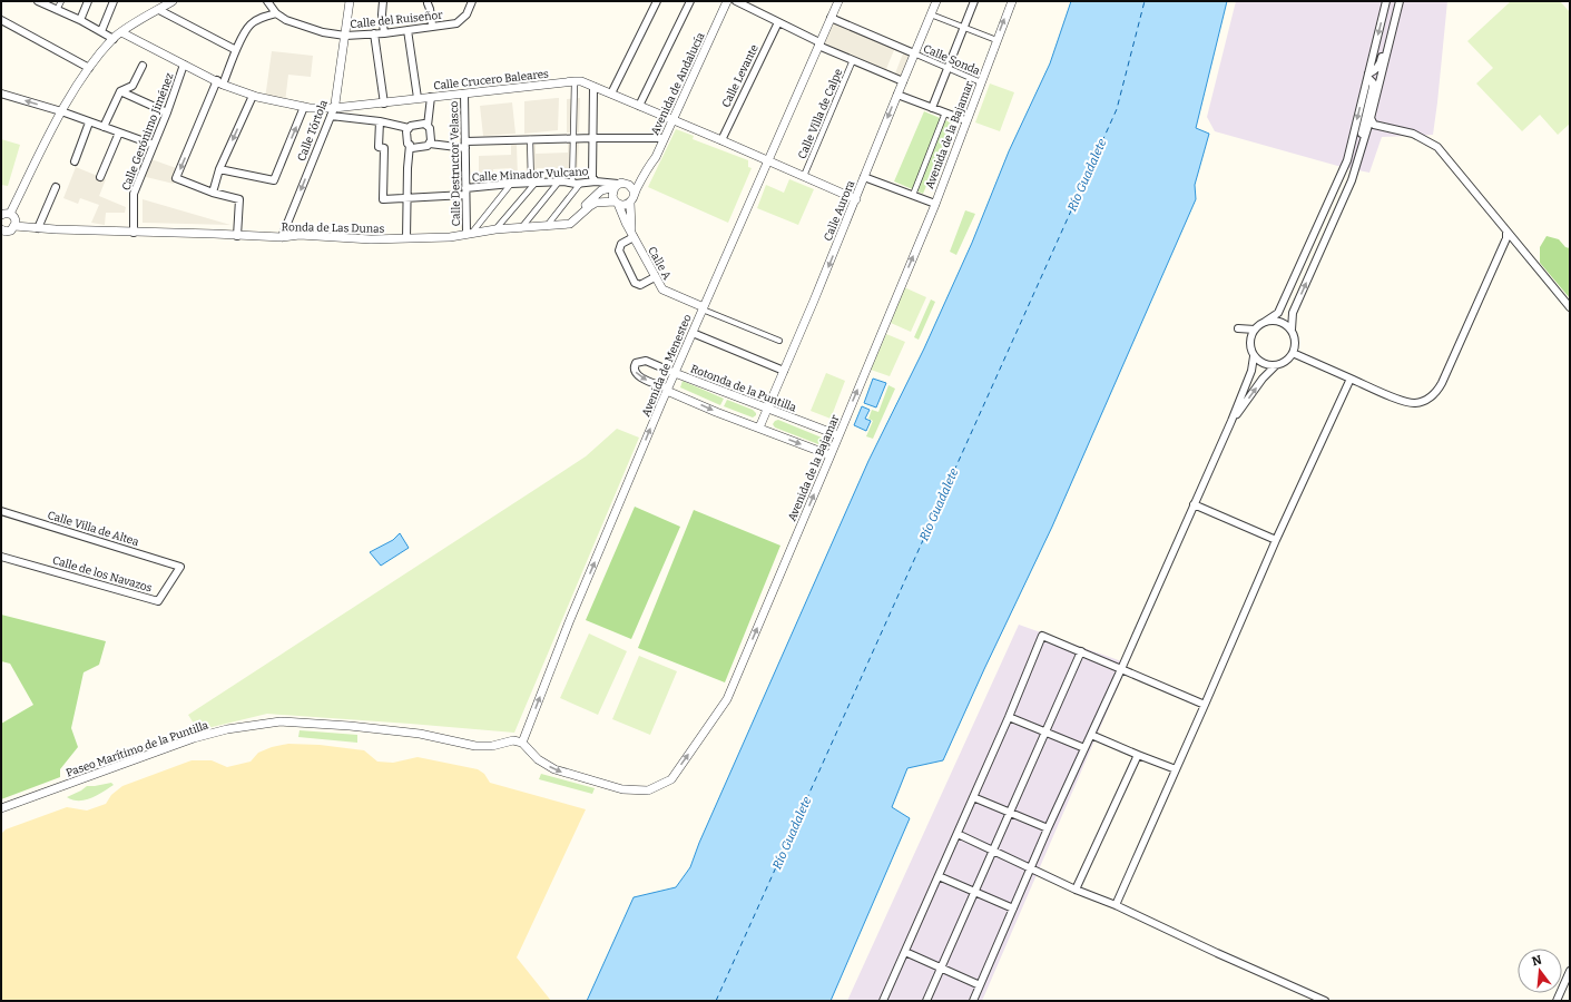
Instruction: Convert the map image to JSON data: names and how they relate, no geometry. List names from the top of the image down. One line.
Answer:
{"streets":{"street":["Calle del Ruiseñor","Calle Sonda","Calle Levante","Calle Crucero Baleares","Avenida de Andalucía","Calle Villa de Calpe","Calle Tórtola","Calle Gerónimo Jiménez","Avenida de la Bajamar","Calle Destructor Velasco","Calle Minador Vulcano","Calle Aurora","Ronda de Las Dunas","Calle A","Avenida de Menesteo","Rotonda de la Puntilla","Calle Villa de Altea","Calle de los Navazos","Paseo Marítimo de la Puntilla"]},"crossings":[["Calle del Ruiseñor","Calle Tórtola"],["Calle Sonda","Avenida de la Bajamar"],["Calle Sonda","Calle Aurora"],["Calle Levante","Calle Crucero Baleares"],["Calle Crucero Baleares","Avenida de Andalucía"],["Calle Crucero Baleares","Calle Villa de Calpe"],["Calle Crucero Baleares","Calle Tórtola"],["Calle Crucero Baleares","Calle Gerónimo Jiménez"],["Calle Crucero Baleares","Calle Destructor Velasco"],["Calle Crucero Baleares","Calle Aurora"],["Calle Crucero Baleares","Avenida de Menesteo"],["Avenida de Andalucía","Calle Minador Vulcano"],["Avenida de Andalucía","Calle A"],["Calle Tórtola","Ronda de Las Dunas"],["Calle Gerónimo Jiménez","Ronda de Las Dunas"],["Avenida de la Bajamar","Avenida de Menesteo"],["Avenida de la Bajamar","Rotonda de la Puntilla"],["Avenida de la Bajamar","Paseo Marítimo de la Puntilla"],["Calle Destructor Velasco","Calle Minador Vulcano"],["Calle Destructor Velasco","Ronda de Las Dunas"],["Calle Minador Vulcano","Calle A"],["Calle Aurora","Rotonda de la Puntilla"],["Calle A","Avenida de Menesteo"],["Avenida de Menesteo","Rotonda de la Puntilla"],["Avenida de Menesteo","Paseo Marítimo de la Puntilla"],["Calle Villa de Altea","Calle de los Navazos"]],"one_way":["Calle Tórtola","Avenida de la Bajamar","Avenida de Menesteo"],"water":["Río Guadalete"],"north":"top"}
